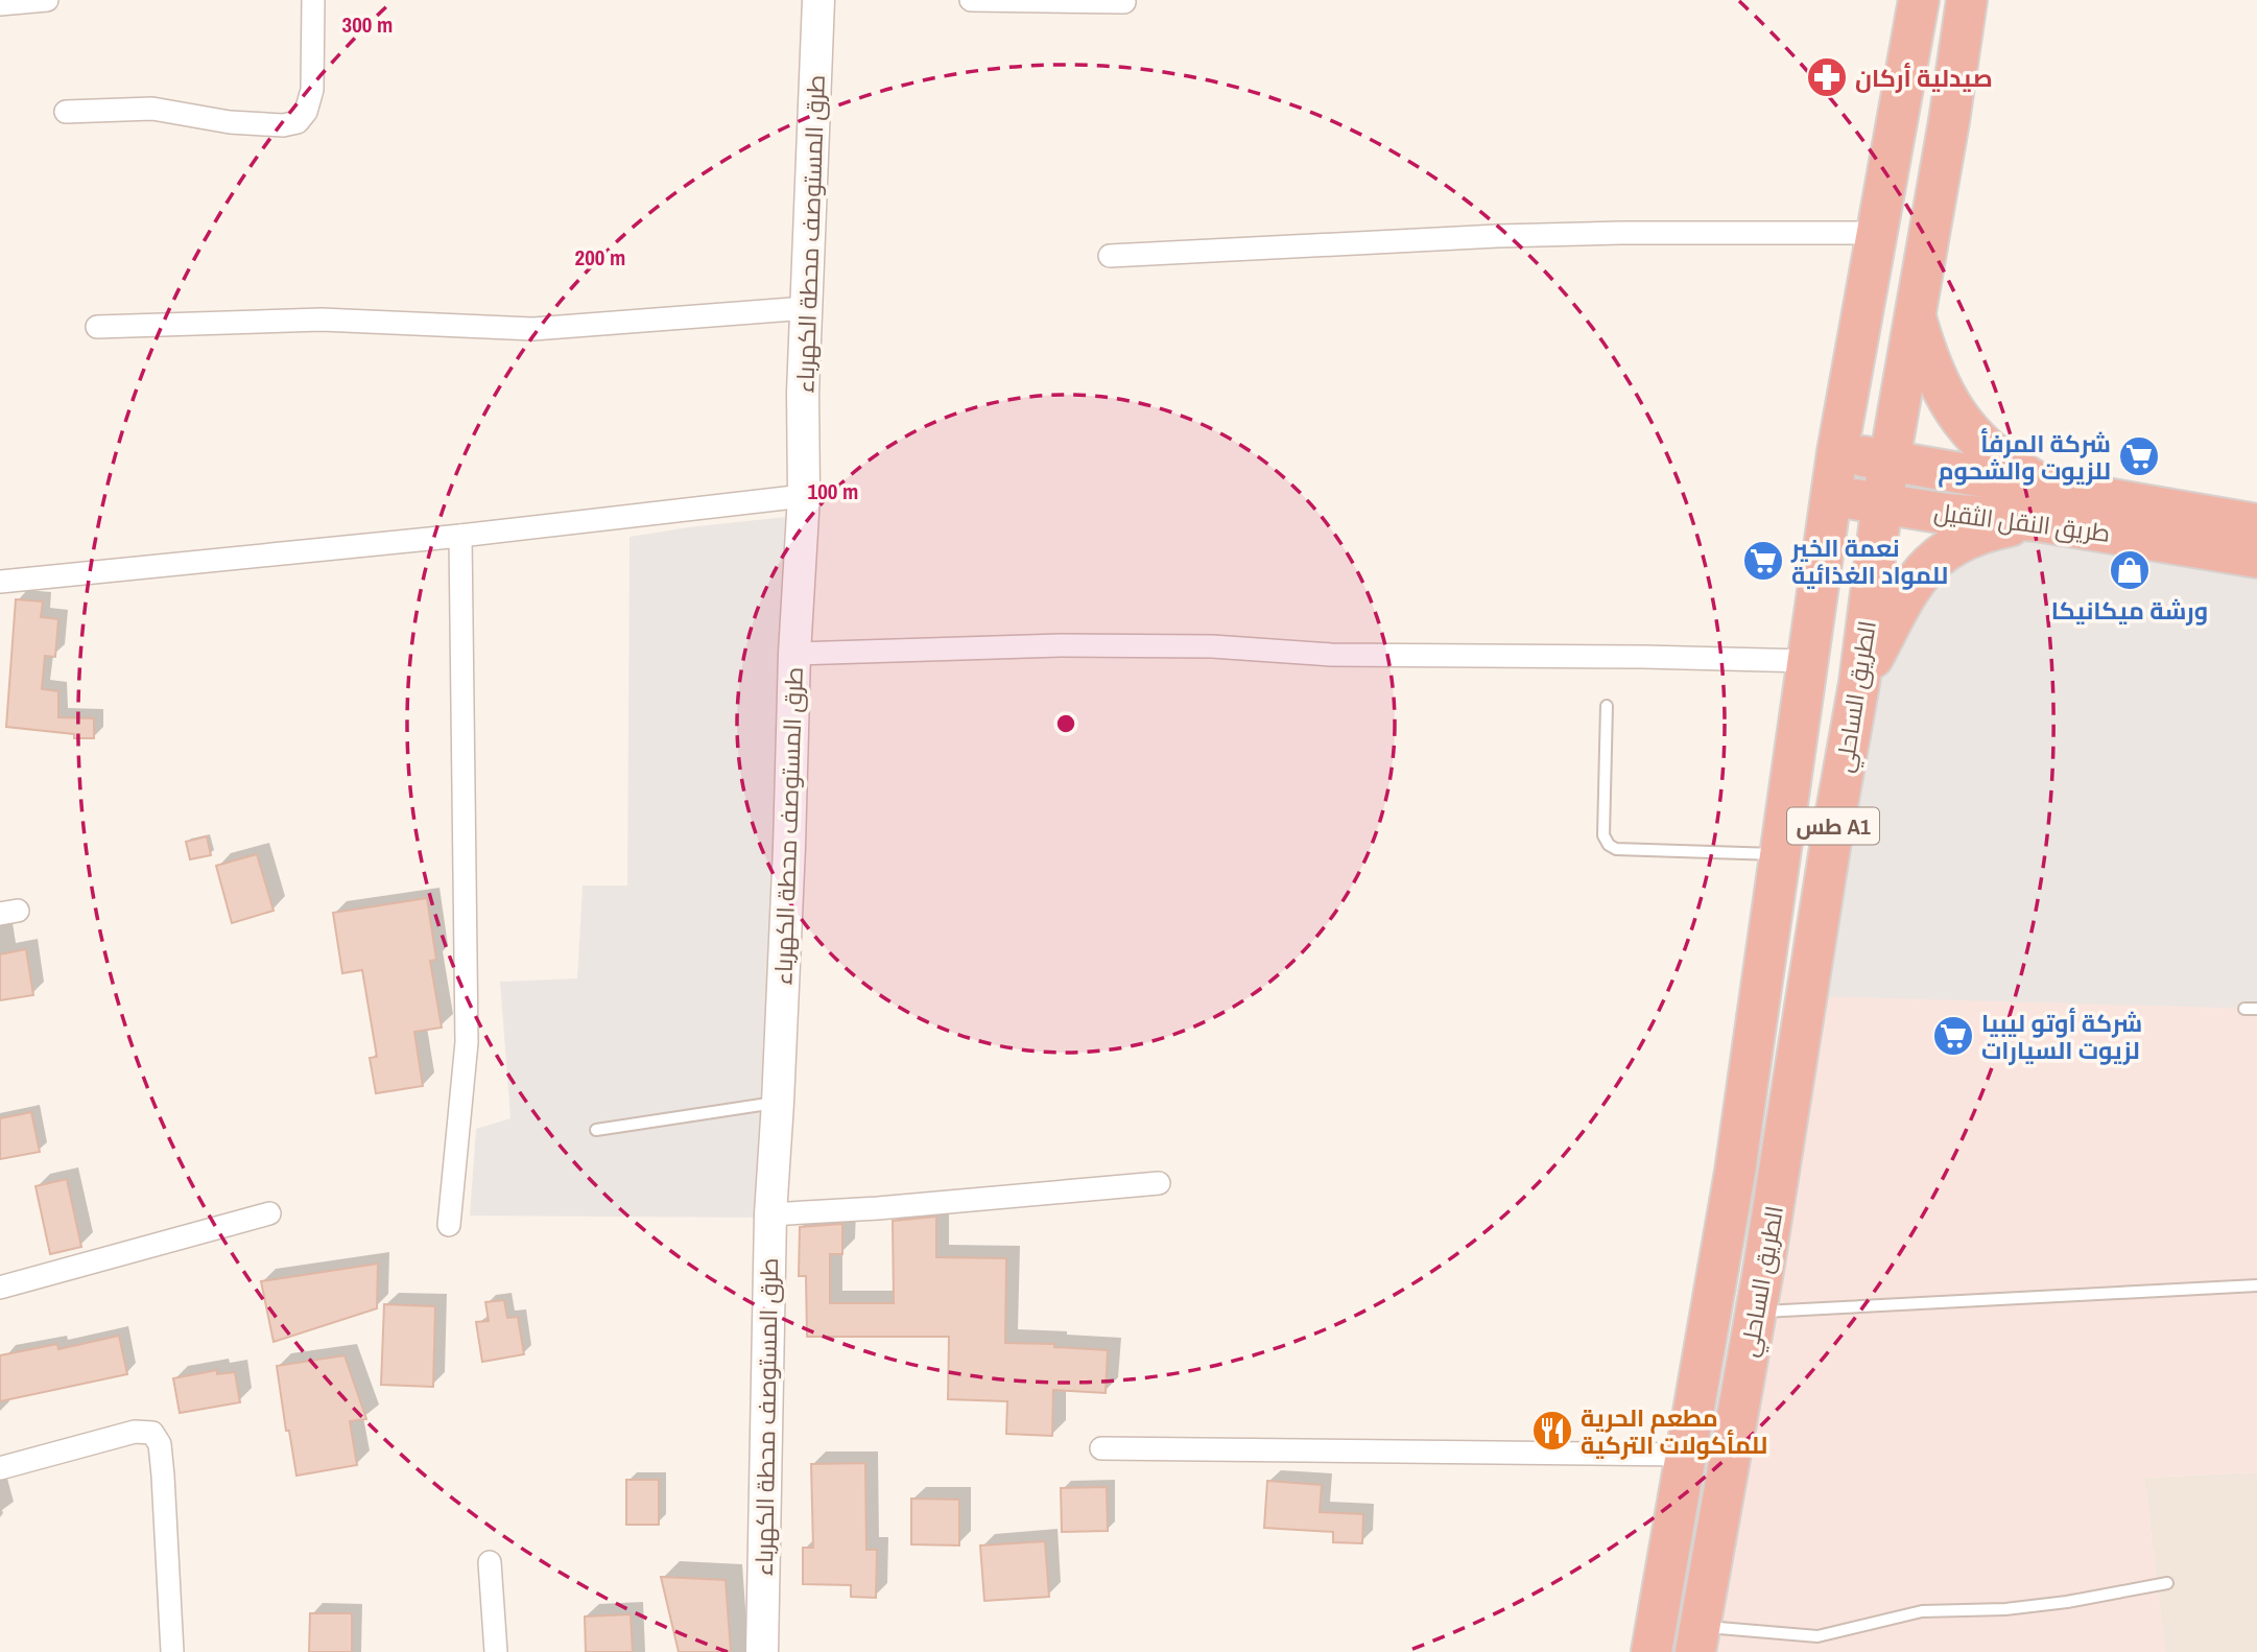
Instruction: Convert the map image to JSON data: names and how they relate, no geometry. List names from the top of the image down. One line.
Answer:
{"streets":{"highway":["طريق النقل الثقيل","الطريق الساحلي","طس A1"],"street":["طرق المستوصف محطة الكهرباء"]},"crossings":[["طريق النقل الثقيل","الطريق الساحلي"]],"places":{"pharmacy":["صيدلية أركان"],"supermarket":["شركة المرفأ للزيوت والشحوم","نعمة الخير للمواد الغذائية","شركة أوتو ليبيا لزيوت السيارات"],"shop":["ورشة ميكانيكا"],"restaurant":["مطعم الحرية للمأكولات التركية"]},"rings":["300 m","200 m","100 m"]}
